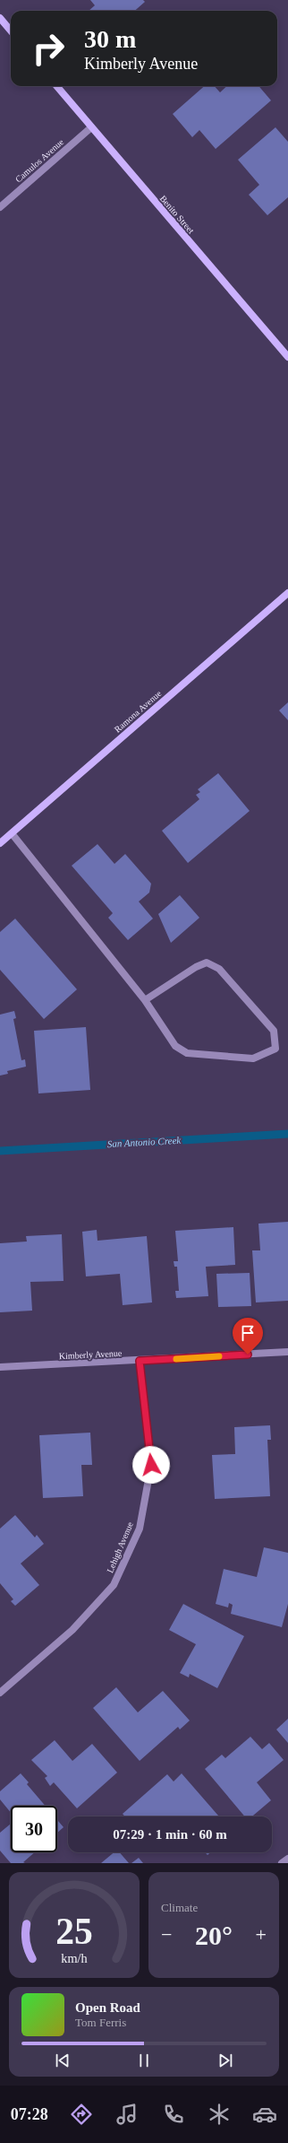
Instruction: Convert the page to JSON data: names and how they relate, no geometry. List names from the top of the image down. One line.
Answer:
{"streets":{"street":["Camulos Avenue","Benito Street","Ramona Avenue","Kimberly Avenue","Lehigh Avenue"]},"crossings":[["Camulos Avenue","Benito Street"],["Kimberly Avenue","Lehigh Avenue"]],"water":["San Antonio Creek"],"page":{"turn":["30 m","Kimberly Avenue"],"limit":"30","trip":"07:29 · 1 min · 60 m","tile":"Climate","heat":["−","20°","+"],"song":["Open Road","Tom Ferris"],"tabs":"07:28","gauge":["25","km/h"]}}
